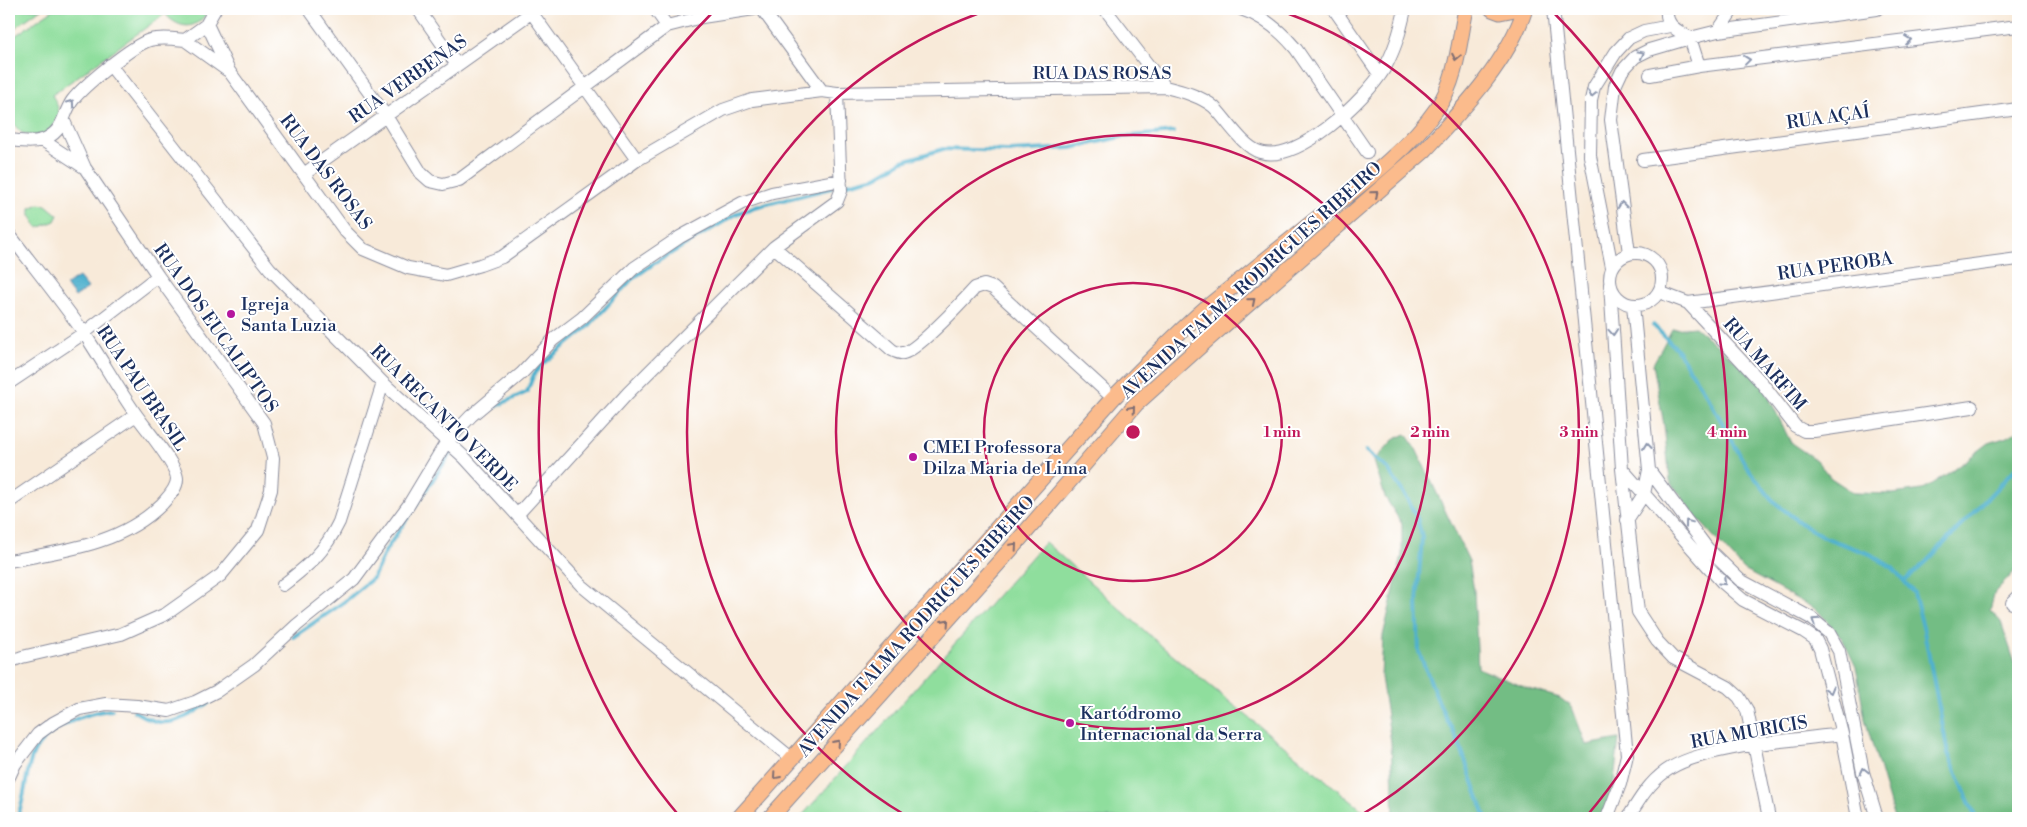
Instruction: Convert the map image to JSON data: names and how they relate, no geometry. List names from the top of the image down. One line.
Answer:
{"streets":{"main road":["AVENIDA TALMA RODRIGUES RIBEIRO"],"street":["RUA DAS ROSAS","RUA VERBENAS","RUA AÇAÍ","RUA PEROBA","RUA DOS EUCALIPTOS","RUA MARFIM","RUA PAU BRASIL","RUA RECANTO VERDE","RUA MURICIS"]},"crossings":[["RUA DAS ROSAS","RUA VERBENAS"],["RUA PEROBA","RUA MARFIM"],["AVENIDA TALMA RODRIGUES RIBEIRO","RUA RECANTO VERDE"]],"places":["Igreja Santa Luzia","CMEI Professora Dilza Maria de Lima","Kartódromo Internacional da Serra"],"rings":["1 min","2 min","3 min","4 min"]}
